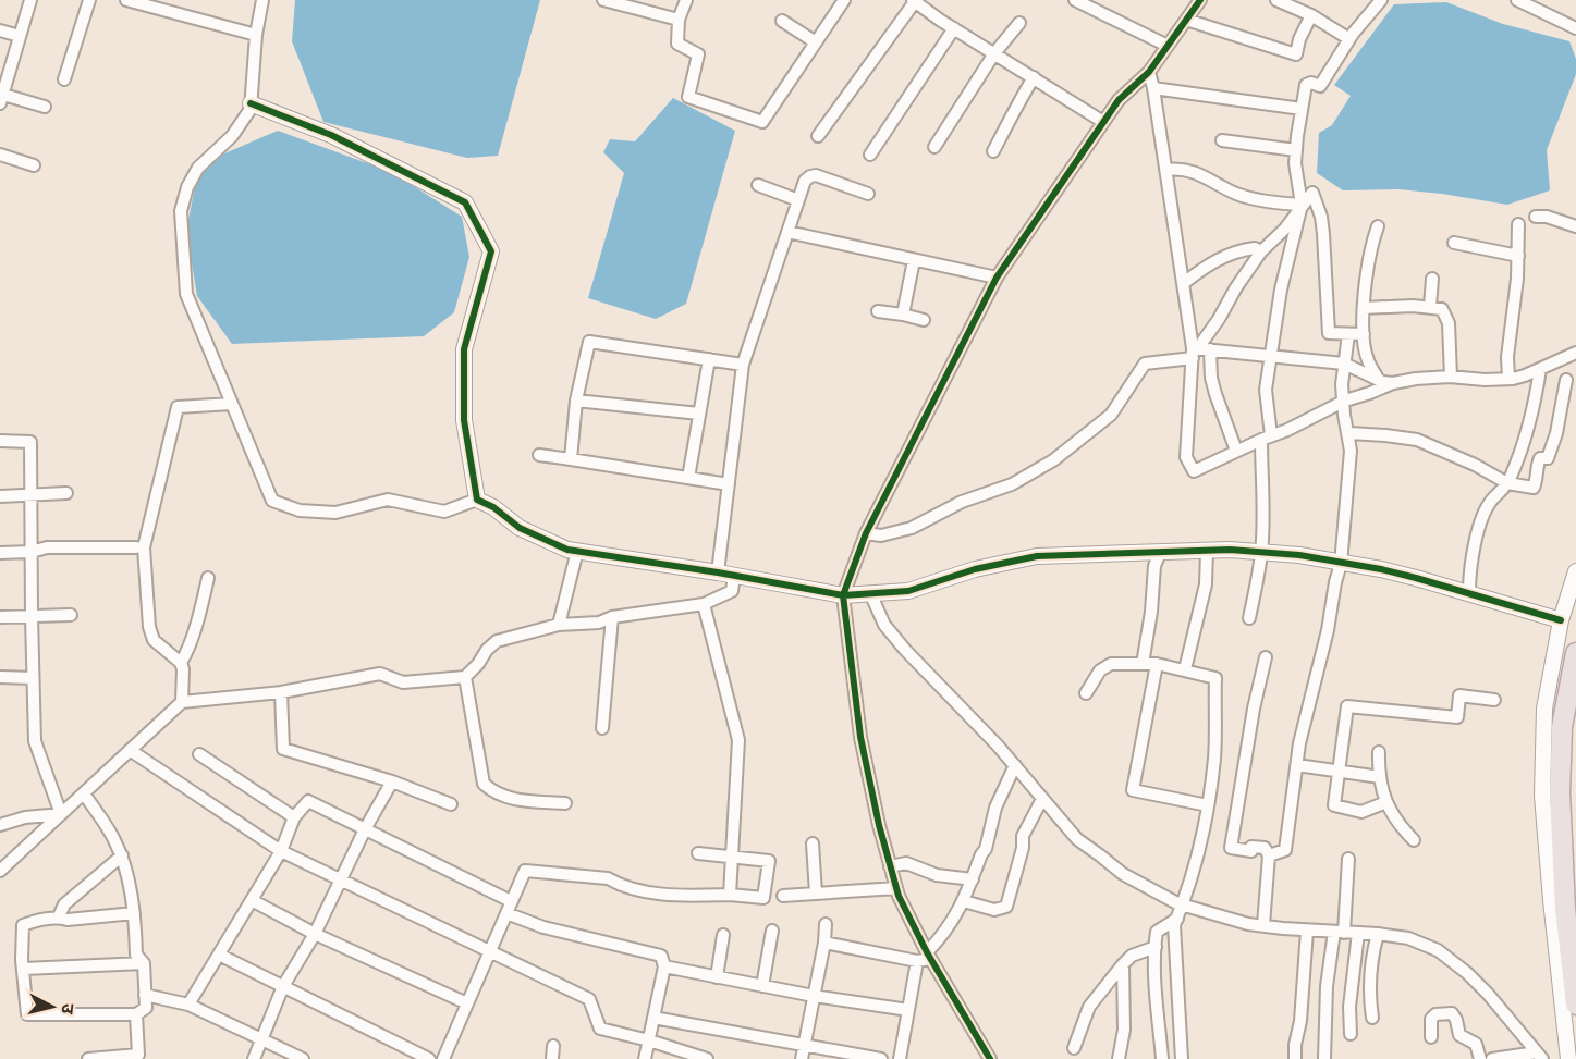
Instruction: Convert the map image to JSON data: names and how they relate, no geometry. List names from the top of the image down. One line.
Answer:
{"north":"right"}
